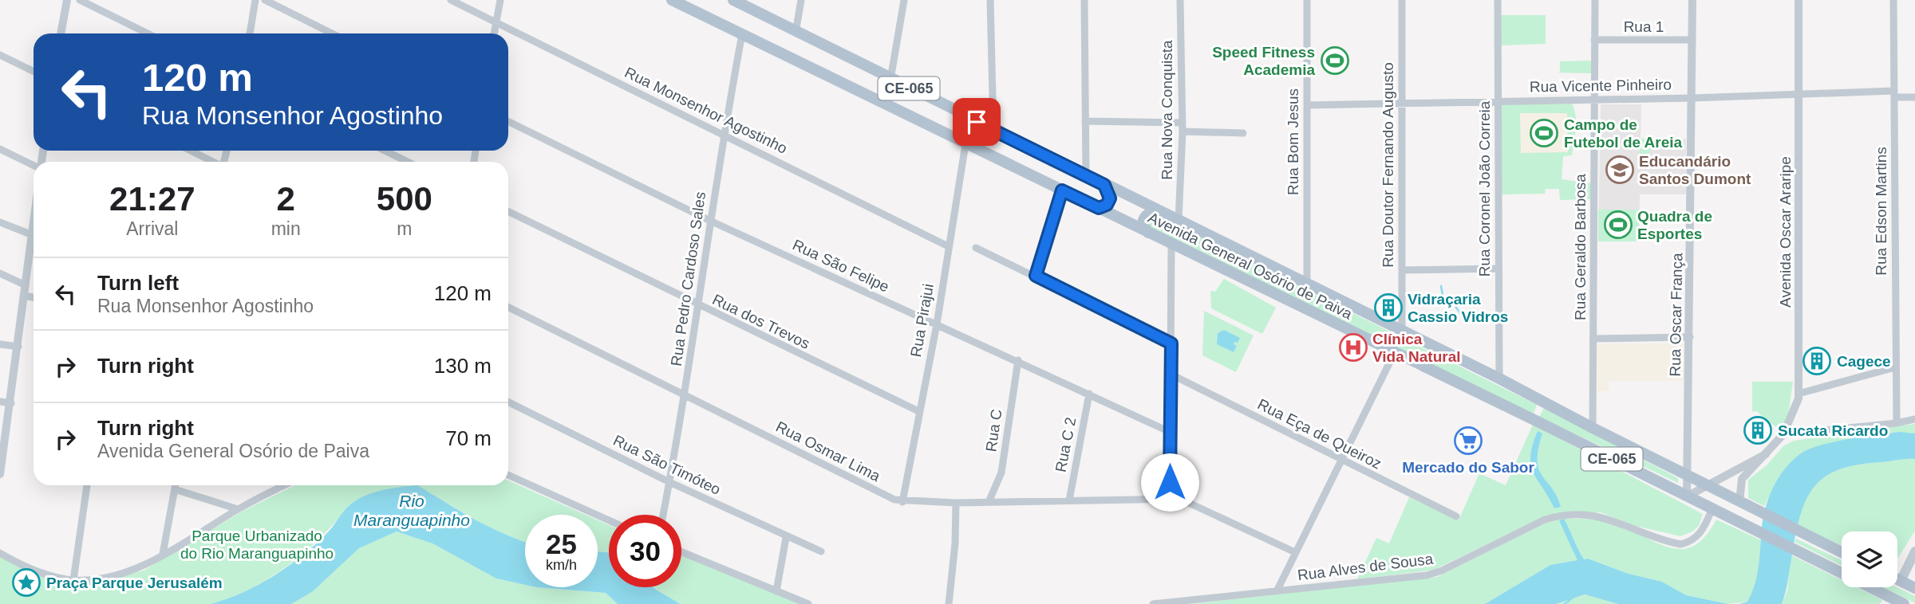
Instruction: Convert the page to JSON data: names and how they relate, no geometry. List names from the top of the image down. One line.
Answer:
{"streets":{"main road":["CE-065","Avenida General Osório de Paiva"],"street":["Rua 1","Rua Vicente Pinheiro","Rua Monsenhor Agostinho","Rua Nova Conquista","Rua Bom Jesus","Rua Doutor Fernando Augusto","Rua Coronel João Correia","Rua Edson Martins","Avenida Oscar Araripe","Rua Geraldo Barbosa","Rua São Felipe","Rua Pedro Cardoso Sales","Rua Oscar França","Rua Pirajui","Rua dos Trevos","Rua C","Rua Eça de Queiroz","Rua C 2","Rua Osmar Lima","Rua São Timóteo","Rua Alves de Sousa"]},"crossings":[["Rua 1","Rua Geraldo Barbosa"],["Rua 1","Rua Oscar França"],["Rua Vicente Pinheiro","Rua Bom Jesus"],["Rua Vicente Pinheiro","Rua Doutor Fernando Augusto"],["Rua Vicente Pinheiro","Rua Coronel João Correia"],["Rua Vicente Pinheiro","Rua Edson Martins"],["Rua Vicente Pinheiro","Avenida Oscar Araripe"],["Rua Vicente Pinheiro","Rua Geraldo Barbosa"],["Rua Vicente Pinheiro","Rua Oscar França"],["Rua Monsenhor Agostinho","Rua Pedro Cardoso Sales"],["Rua Monsenhor Agostinho","Rua Pirajui"],["Rua Nova Conquista","Avenida General Osório de Paiva"],["Rua Bom Jesus","Avenida General Osório de Paiva"],["Rua Doutor Fernando Augusto","Avenida General Osório de Paiva"],["Rua Coronel João Correia","Avenida General Osório de Paiva"],["Avenida Oscar Araripe","Avenida General Osório de Paiva"],["Avenida Oscar Araripe","Rua Oscar França"],["Rua Geraldo Barbosa","Avenida General Osório de Paiva"],["Rua São Felipe","Rua Pedro Cardoso Sales"],["Rua São Felipe","Rua Pirajui"],["Rua São Felipe","Rua C"],["Rua São Felipe","Rua C 2"],["Avenida General Osório de Paiva","Rua Pedro Cardoso Sales"],["Avenida General Osório de Paiva","Rua Oscar França"],["Avenida General Osório de Paiva","Rua Pirajui"],["Avenida General Osório de Paiva","Rua Alves de Sousa"],["Rua Pedro Cardoso Sales","Rua dos Trevos"],["Rua Pedro Cardoso Sales","Rua Osmar Lima"],["Rua Pedro Cardoso Sales","Rua São Timóteo"],["Rua Pirajui","Rua dos Trevos"],["Rua Pirajui","Rua Osmar Lima"],["Rua C","Rua Osmar Lima"],["Rua C 2","Rua Osmar Lima"]],"water":["Rio Maranguapinho"],"parks":["Parque Urbanizado do Rio Maranguapinho"],"places":{"sports":["Speed Fitness Academia","Campo de Futebol de Areia","Quadra de Esportes"],"school or university":["Educandário Santos Dumont"],"building":["Vidraçaria Cassio Vidros","Cagece","Sucata Ricardo"],"hospital":["Clínica Vida Natural"],"supermarket":["Mercado do Sabor"],"place":["Praça Parque Jerusalém"]},"page":{"turn":["120 m","Rua Monsenhor Agostinho"],"eta":["21:27","Arrival","2","min","500","m"],"list":[{"name":"Turn left","note":"Rua Monsenhor Agostinho","value":"120 m"},{"name":"Turn right","value":"130 m"},{"name":"Turn right","note":"Avenida General Osório de Paiva","value":"70 m"}],"speed":"25 km/h","limit":"30"}}
